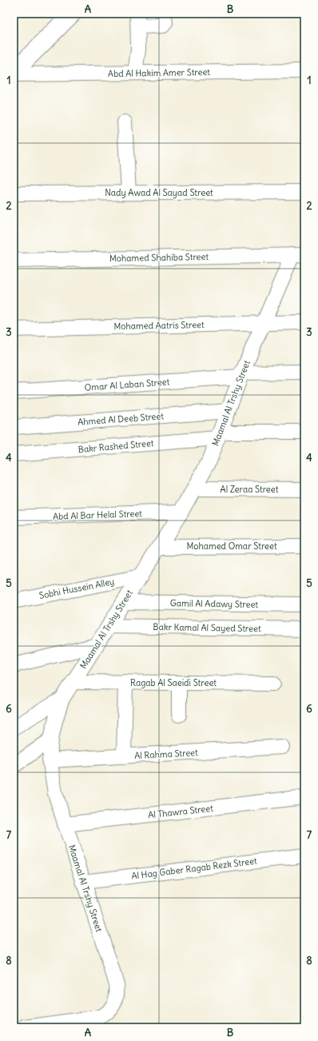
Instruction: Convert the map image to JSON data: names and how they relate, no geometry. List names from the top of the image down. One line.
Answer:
{"streets":{"street":["Abd Al Hakim Amer Street","Nady Awad Al Sayad Street","Mohamed Shahiba Street","Mohamed Aatris Street","Omar Al Laban Street","Maamal Al Trshy Street","Ahmed Al Deeb Street","Bakr Rashed Street","Al Zeraa Street","Abd Al Bar Helal Street","Mohamed Omar Street","Sobhi Hussein Alley","Gamil Al Adawy Street","Bakr Kamal Al Sayed Street","Ragab Al Saeidi Street","Al Rahma Street","Al Thawra Street","Al Hag Gaber Ragab Rezk Street"]},"crossings":[["Mohamed Shahiba Street","Maamal Al Trshy Street"],["Mohamed Aatris Street","Maamal Al Trshy Street"],["Omar Al Laban Street","Maamal Al Trshy Street"],["Maamal Al Trshy Street","Ahmed Al Deeb Street"],["Maamal Al Trshy Street","Bakr Rashed Street"],["Maamal Al Trshy Street","Al Zeraa Street"],["Maamal Al Trshy Street","Abd Al Bar Helal Street"],["Maamal Al Trshy Street","Mohamed Omar Street"],["Maamal Al Trshy Street","Sobhi Hussein Alley"],["Maamal Al Trshy Street","Gamil Al Adawy Street"],["Maamal Al Trshy Street","Bakr Kamal Al Sayed Street"],["Maamal Al Trshy Street","Ragab Al Saeidi Street"],["Maamal Al Trshy Street","Al Rahma Street"],["Maamal Al Trshy Street","Al Thawra Street"],["Maamal Al Trshy Street","Al Hag Gaber Ragab Rezk Street"]],"grid":{"columns":["A","B"],"rows":["1","2","3","4","5","6","7","8"]}}
